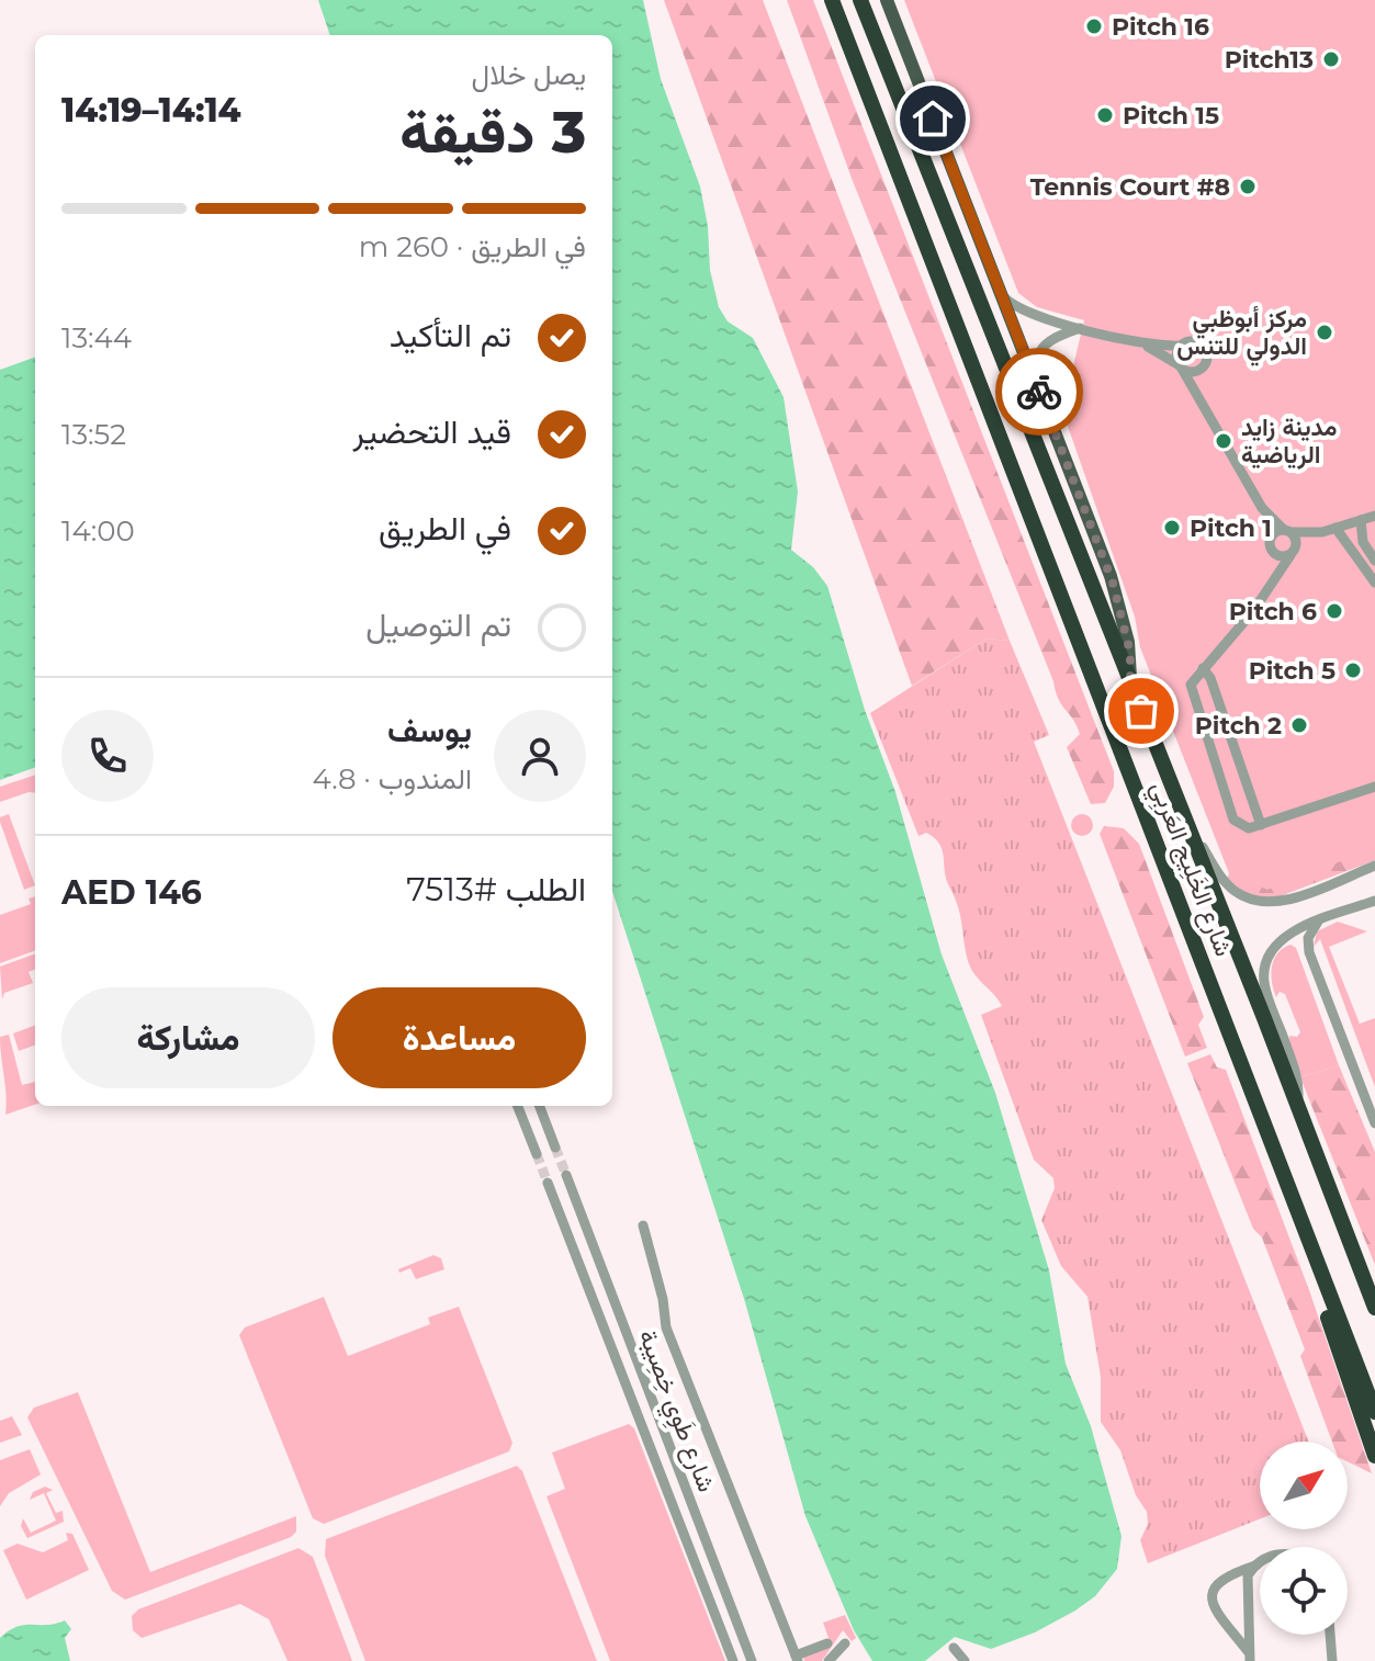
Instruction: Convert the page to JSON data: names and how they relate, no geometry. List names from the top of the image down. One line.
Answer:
{"streets":{"highway":["شارع الخَلِيج العَربِي"],"street":["شارع طَوِي خِصِيبة"]},"places":["Pitch 16","Pitch13","Pitch 15","Tennis Court #8","مركز أبوظبي الدولي للتنس","مدينة زايد الرياضية","Pitch 1","Pitch 6","Pitch 5","Pitch 2"],"north":"top right","page":{"heading":["3 دقيقة","يصل خلال","14:14–14:19"],"panel":["يوسف","المندوب · 4.8","الطلب #7513","AED 146"],"bar":"في الطريق · 260 m","list":[["تم التأكيد","13:44"],["قيد التحضير","13:52"],["في الطريق","14:00"],"تم التوصيل"],"buttons":["مساعدة","مشاركة"]}}
